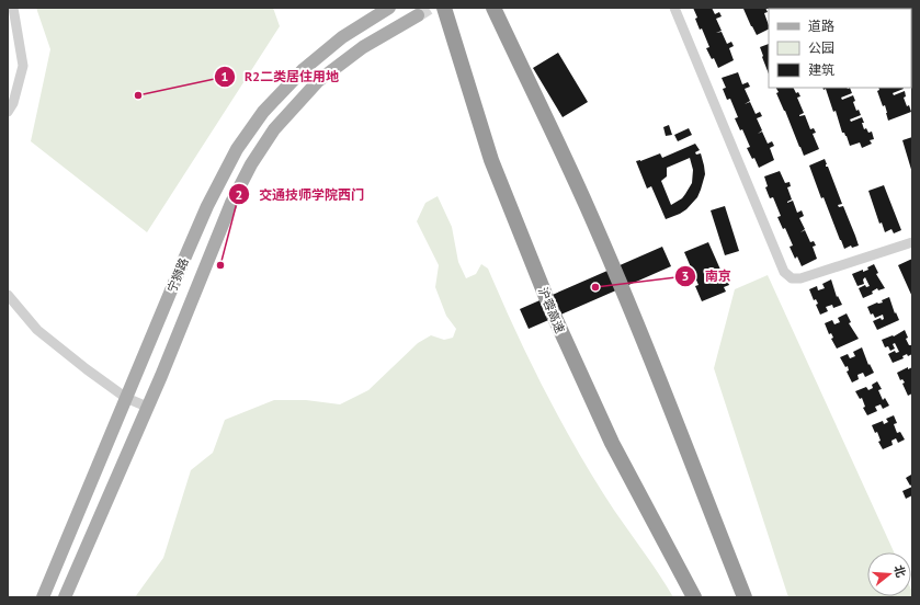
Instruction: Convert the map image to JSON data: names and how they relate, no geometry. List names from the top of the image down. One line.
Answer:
{"streets":{"highway":["沪蓉高速"],"main road":["宁狮路"]},"places":["R2二类居住用地","交通技师学院西门","南京"],"legend":["道路","公园","建筑"],"north":"right"}
